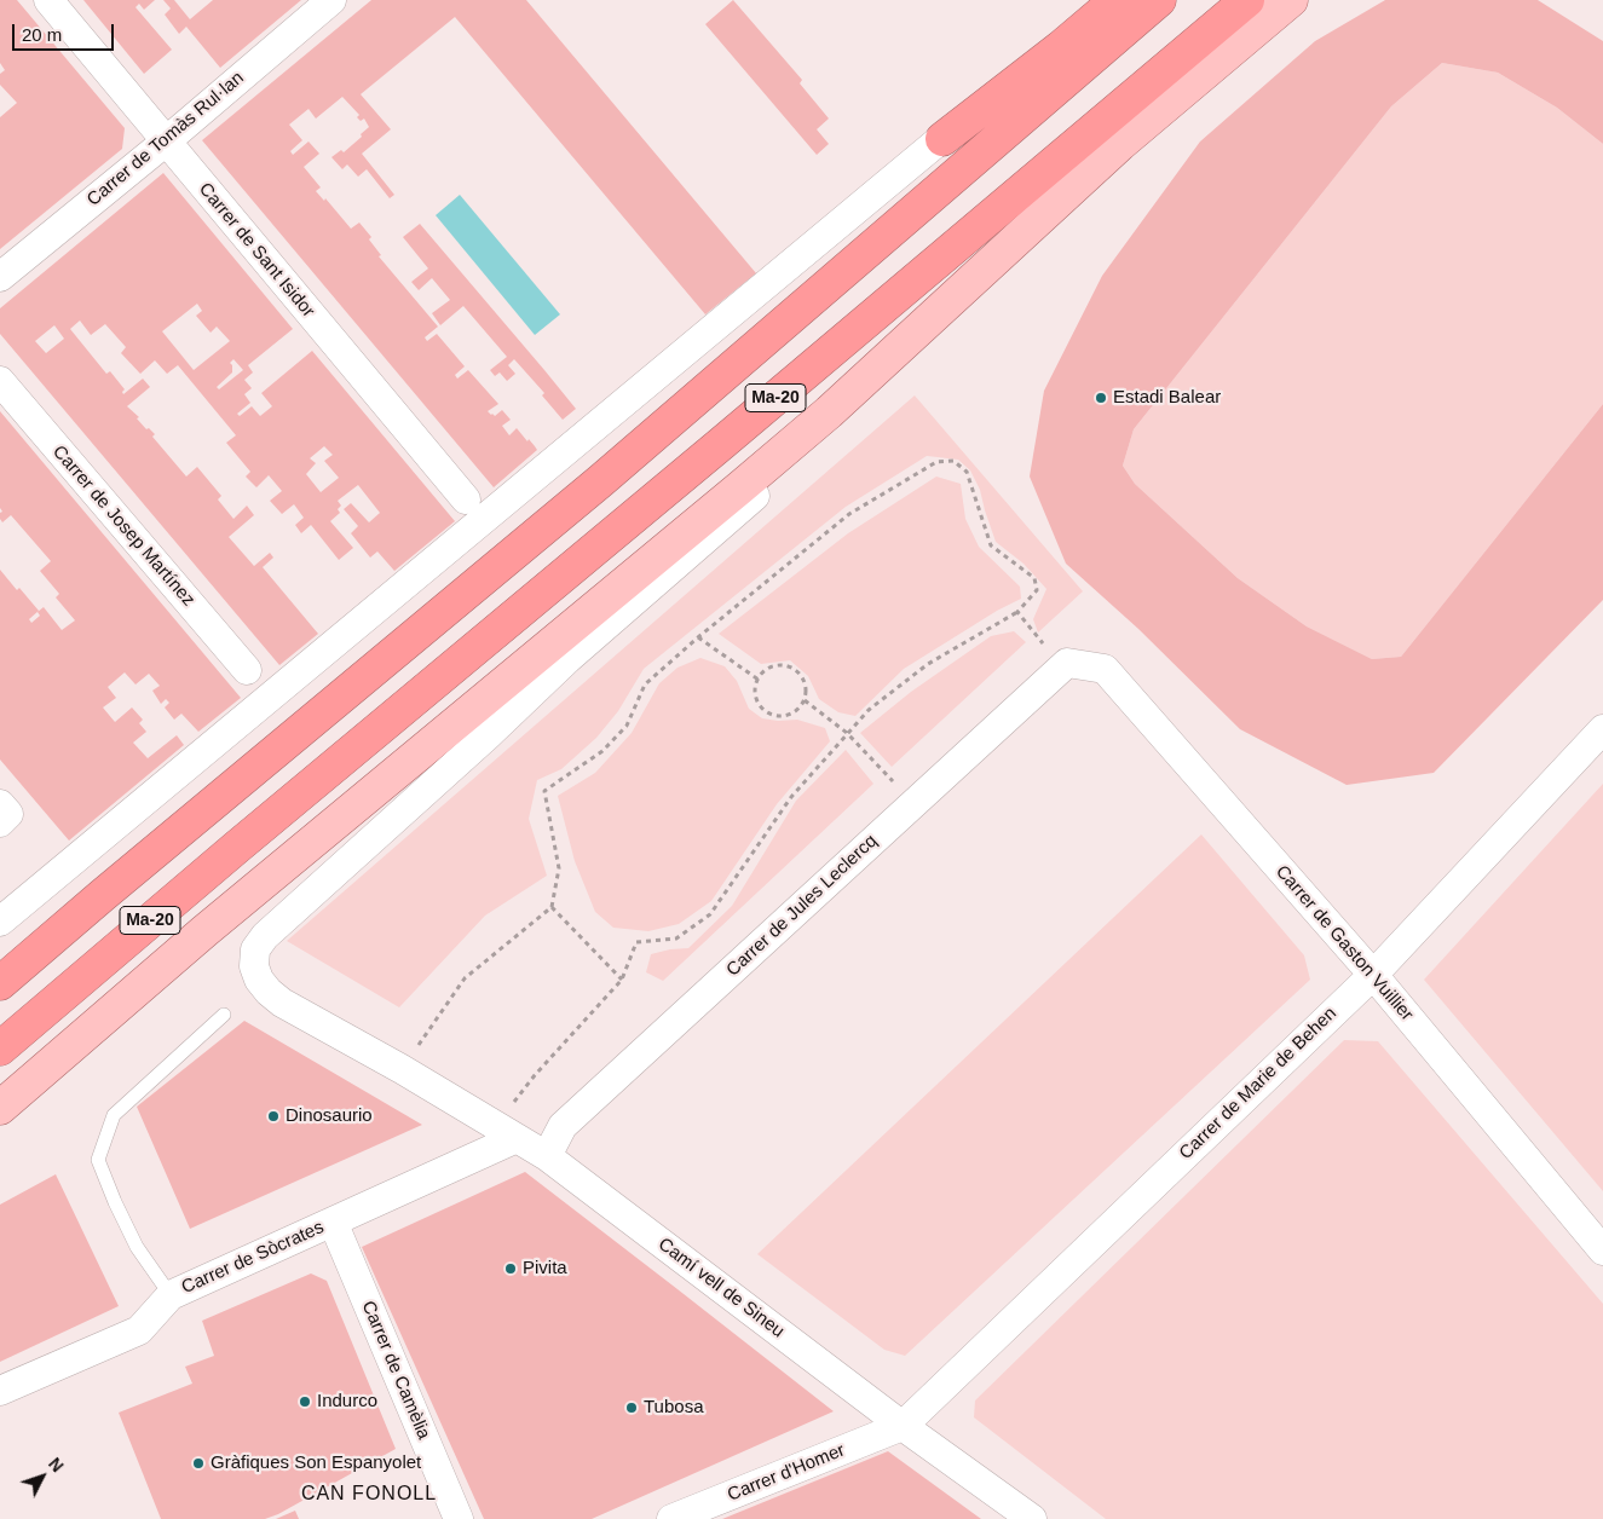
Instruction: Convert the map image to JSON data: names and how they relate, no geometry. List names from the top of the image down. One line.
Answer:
{"streets":{"highway":["Ma-20"],"street":["Carrer de Tomàs Rul·lan","Carrer de Sant Isidor","Carrer de Josep Martínez","Carrer de Jules Leclercq","Carrer de Gaston Vuillier","Carrer de Marie de Behen","Carrer de Sòcrates","Camí vell de Sineu","Carrer de Camèlia","Carrer d'Homer"]},"crossings":[["Carrer de Tomàs Rul·lan","Carrer de Sant Isidor"],["Carrer de Jules Leclercq","Carrer de Gaston Vuillier"],["Carrer de Jules Leclercq","Camí vell de Sineu"],["Carrer de Gaston Vuillier","Carrer de Marie de Behen"],["Carrer de Marie de Behen","Camí vell de Sineu"],["Carrer de Marie de Behen","Carrer d'Homer"],["Carrer de Sòcrates","Camí vell de Sineu"],["Carrer de Sòcrates","Carrer de Camèlia"],["Camí vell de Sineu","Carrer d'Homer"]],"districts":["CAN FONOLL"],"places":["Estadi Balear","Dinosaurio","Pivita","Indurco","Tubosa","Gràfiques Son Espanyolet"],"scale_bar":"20 m","north":"top right"}
